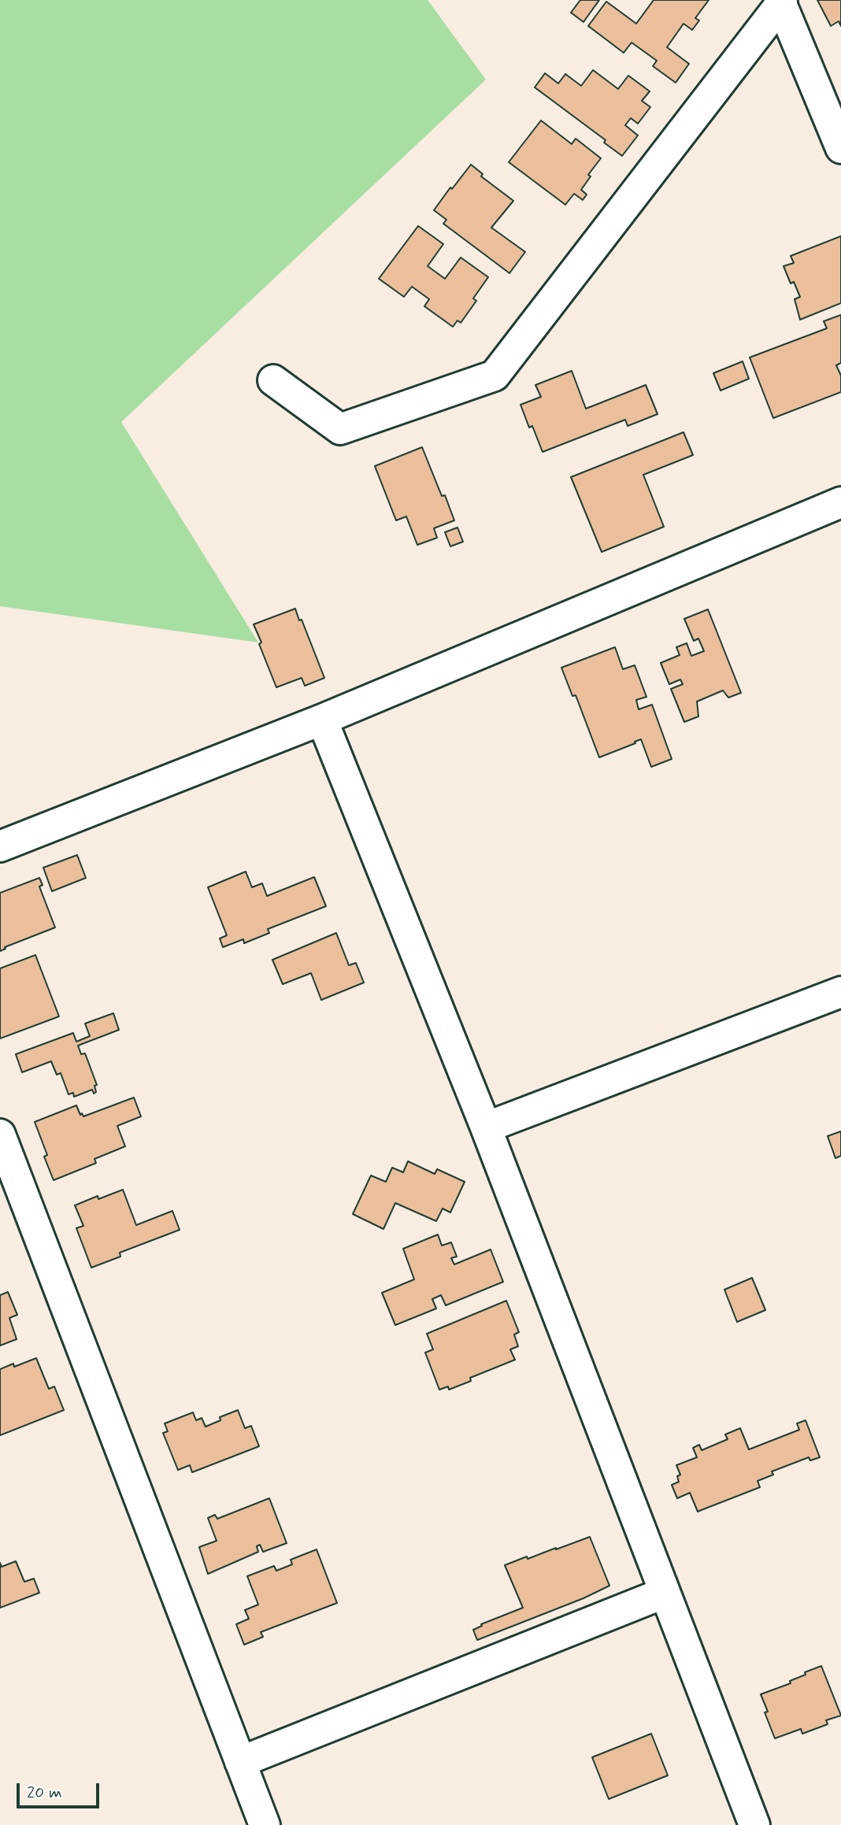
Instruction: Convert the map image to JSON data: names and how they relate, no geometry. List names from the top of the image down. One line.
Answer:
{"scale_bar":"20 m"}
